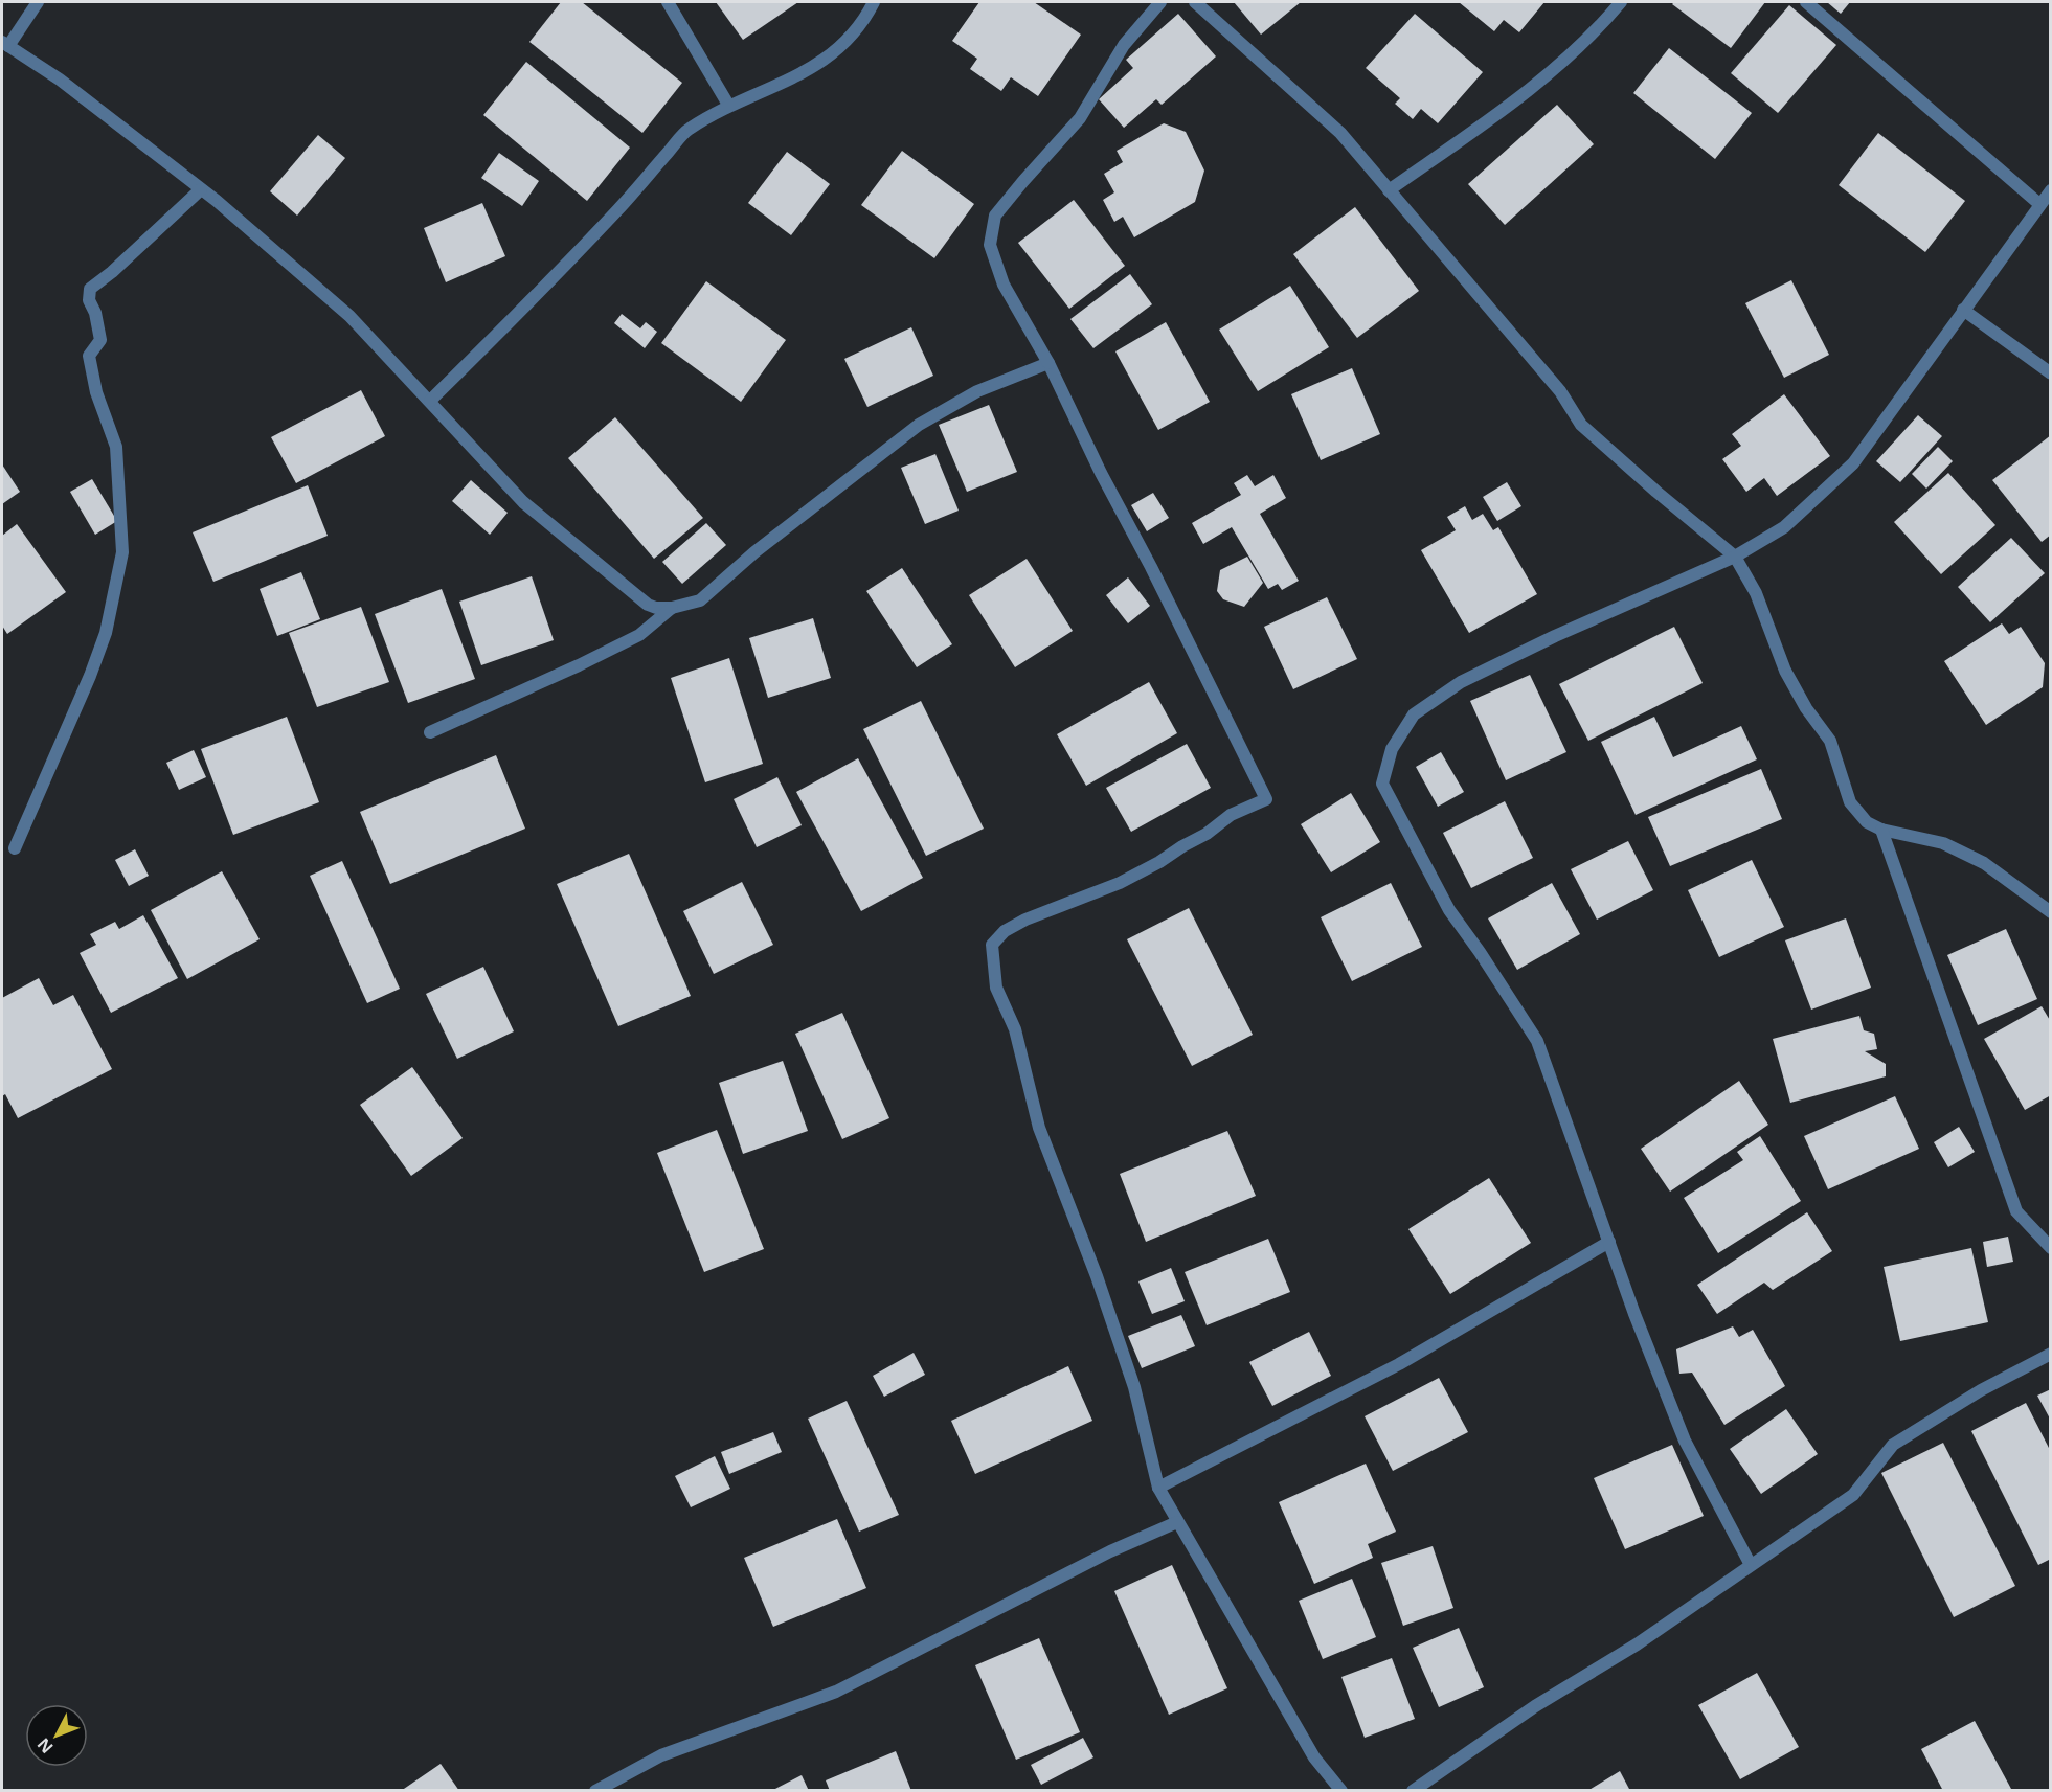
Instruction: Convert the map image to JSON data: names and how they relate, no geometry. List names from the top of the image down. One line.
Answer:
{"north":"bottom left"}
